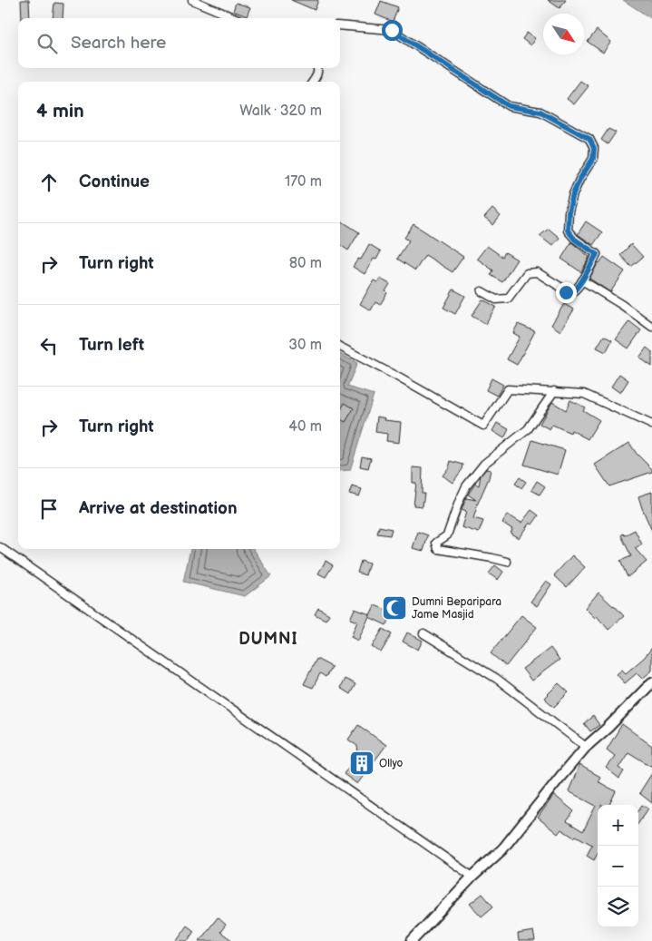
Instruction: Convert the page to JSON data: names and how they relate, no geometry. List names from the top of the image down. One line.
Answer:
{"districts":["DUMNI"],"places":{"mosque":["Dumni Beparipara Jame Masjid"],"building":["Ollyo"]},"north":"bottom right","page":{"search":"Search here","heading":["4 min","Walk · 320 m"],"list":[["Continue","170 m"],["Turn right","80 m"],["Turn left","30 m"],["Turn right","40 m"],"Arrive at destination"],"map_buttons":["+","−"]}}
